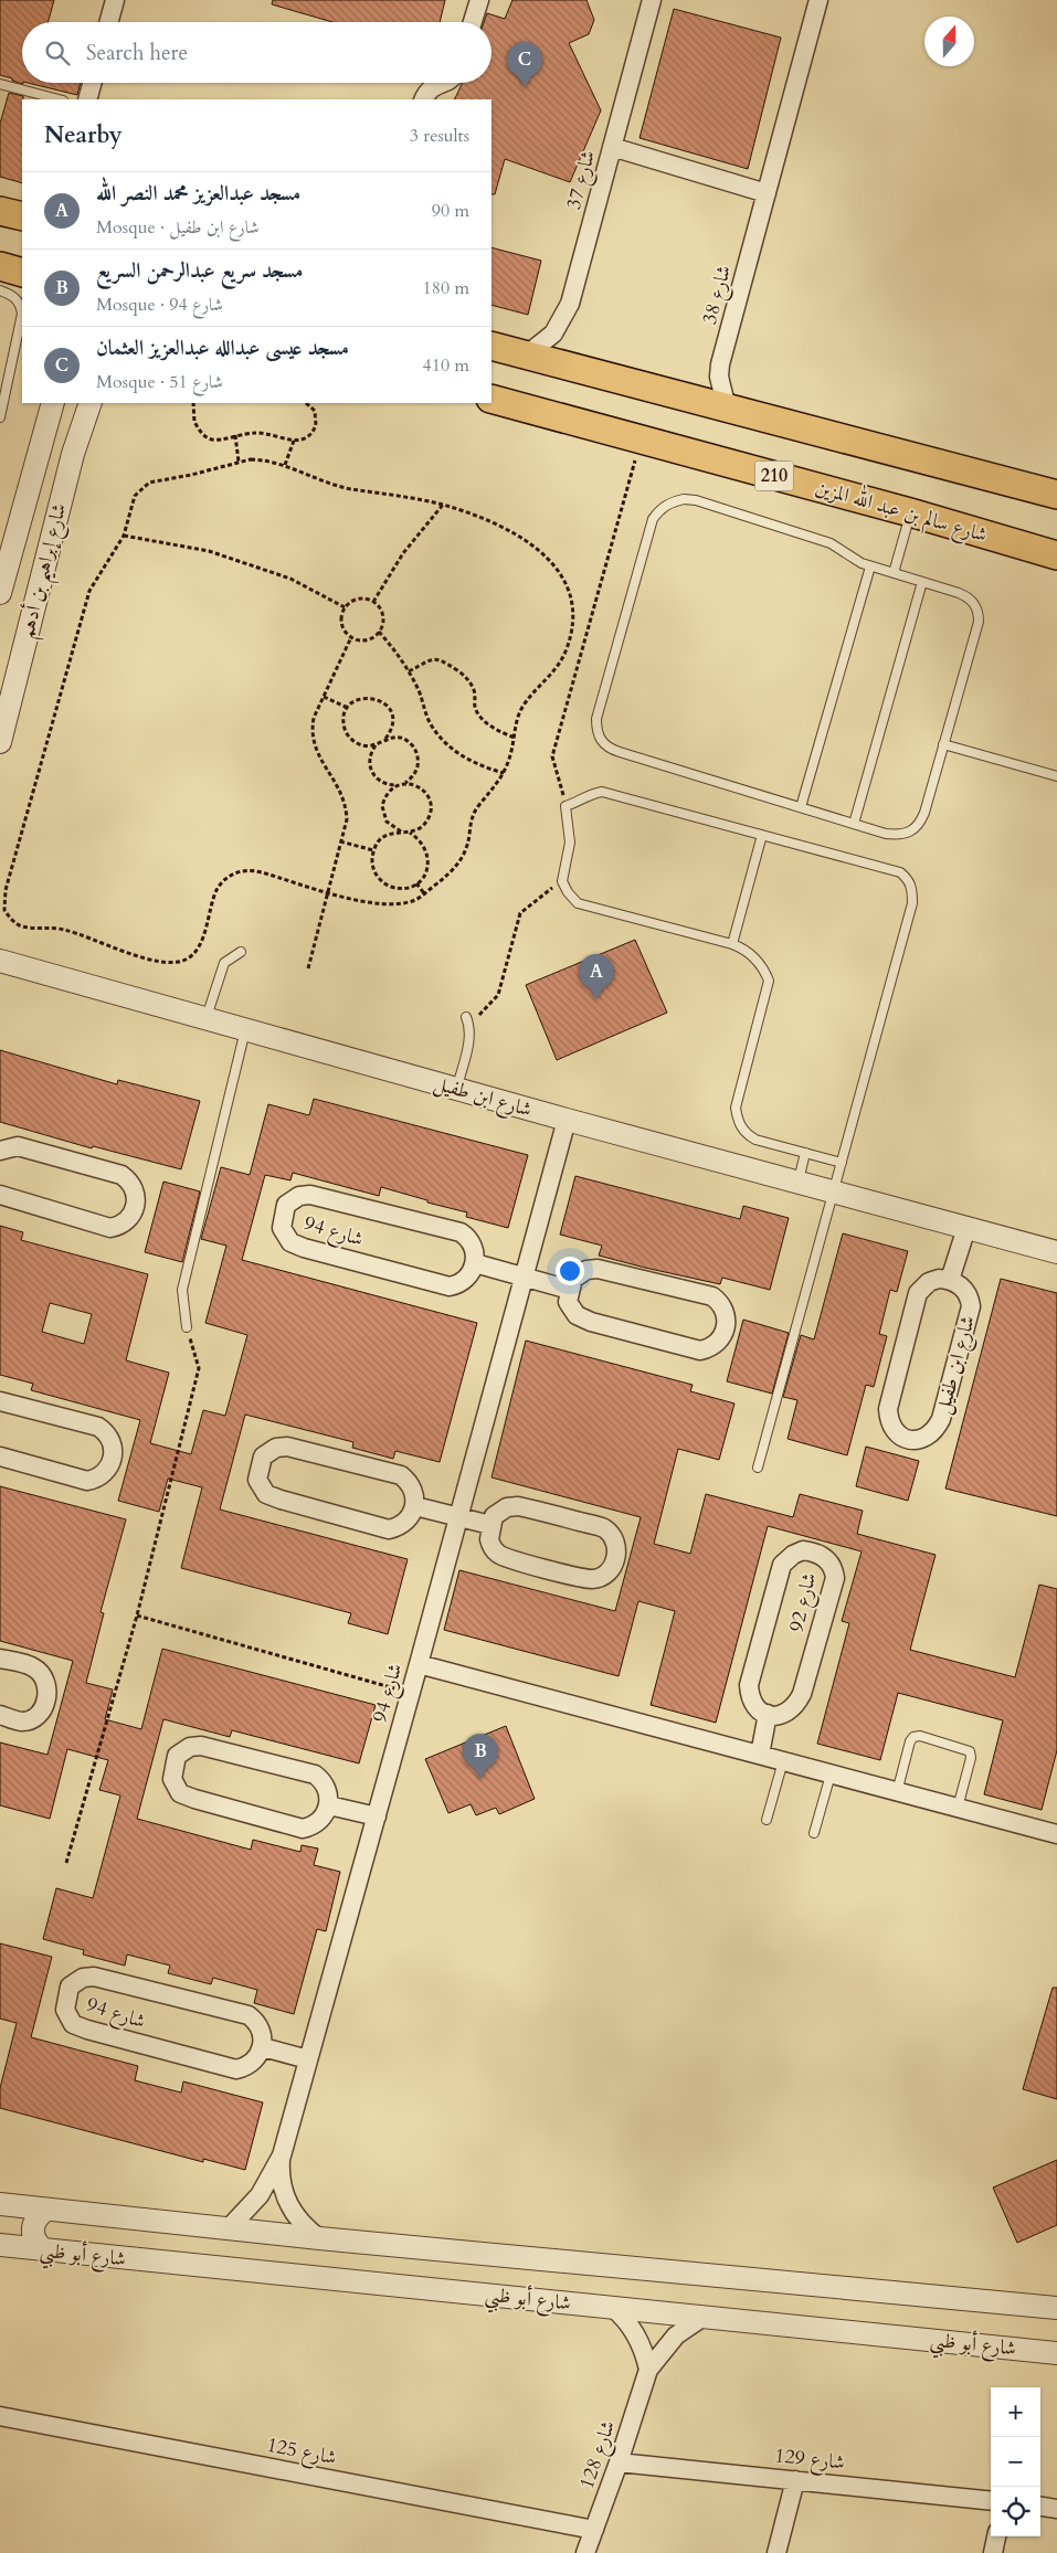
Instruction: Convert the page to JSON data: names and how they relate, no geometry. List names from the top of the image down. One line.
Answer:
{"streets":{"main road":["210","شارع سالم بن عبد الله المزين"],"street":["شارع 37","شارع 38","شارع إبراهيم بن أدهم","شارع ابن طفيل","شارع 94","شارع 92","شارع أبو ظبي","شارع 125","شارع 128","شارع 129"]},"crossings":[["شارع ابن طفيل","شارع 94"],["شارع 94","شارع أبو ظبي"],["شارع أبو ظبي","شارع 128"],["شارع 125","شارع 128"],["شارع 128","شارع 129"]],"north":"top","page":{"search":"Search here","pins":["C","A","B"],"heading":["Nearby","3 results"],"list":[{"mark":"A","name":"مسجد عبدالعزيز محمد النصر الله","note":"Mosque · شارع ابن طفيل","value":"90 m"},{"mark":"B","name":"مسجد سريع عبدالرحمن السريع","note":"Mosque · شارع 94","value":"180 m"},{"mark":"C","name":"مسجد عيسى عبدالله عبدالعزيز العثمان","note":"Mosque · 51 شارع","value":"410 m"}],"map_buttons":["+","−"]}}
